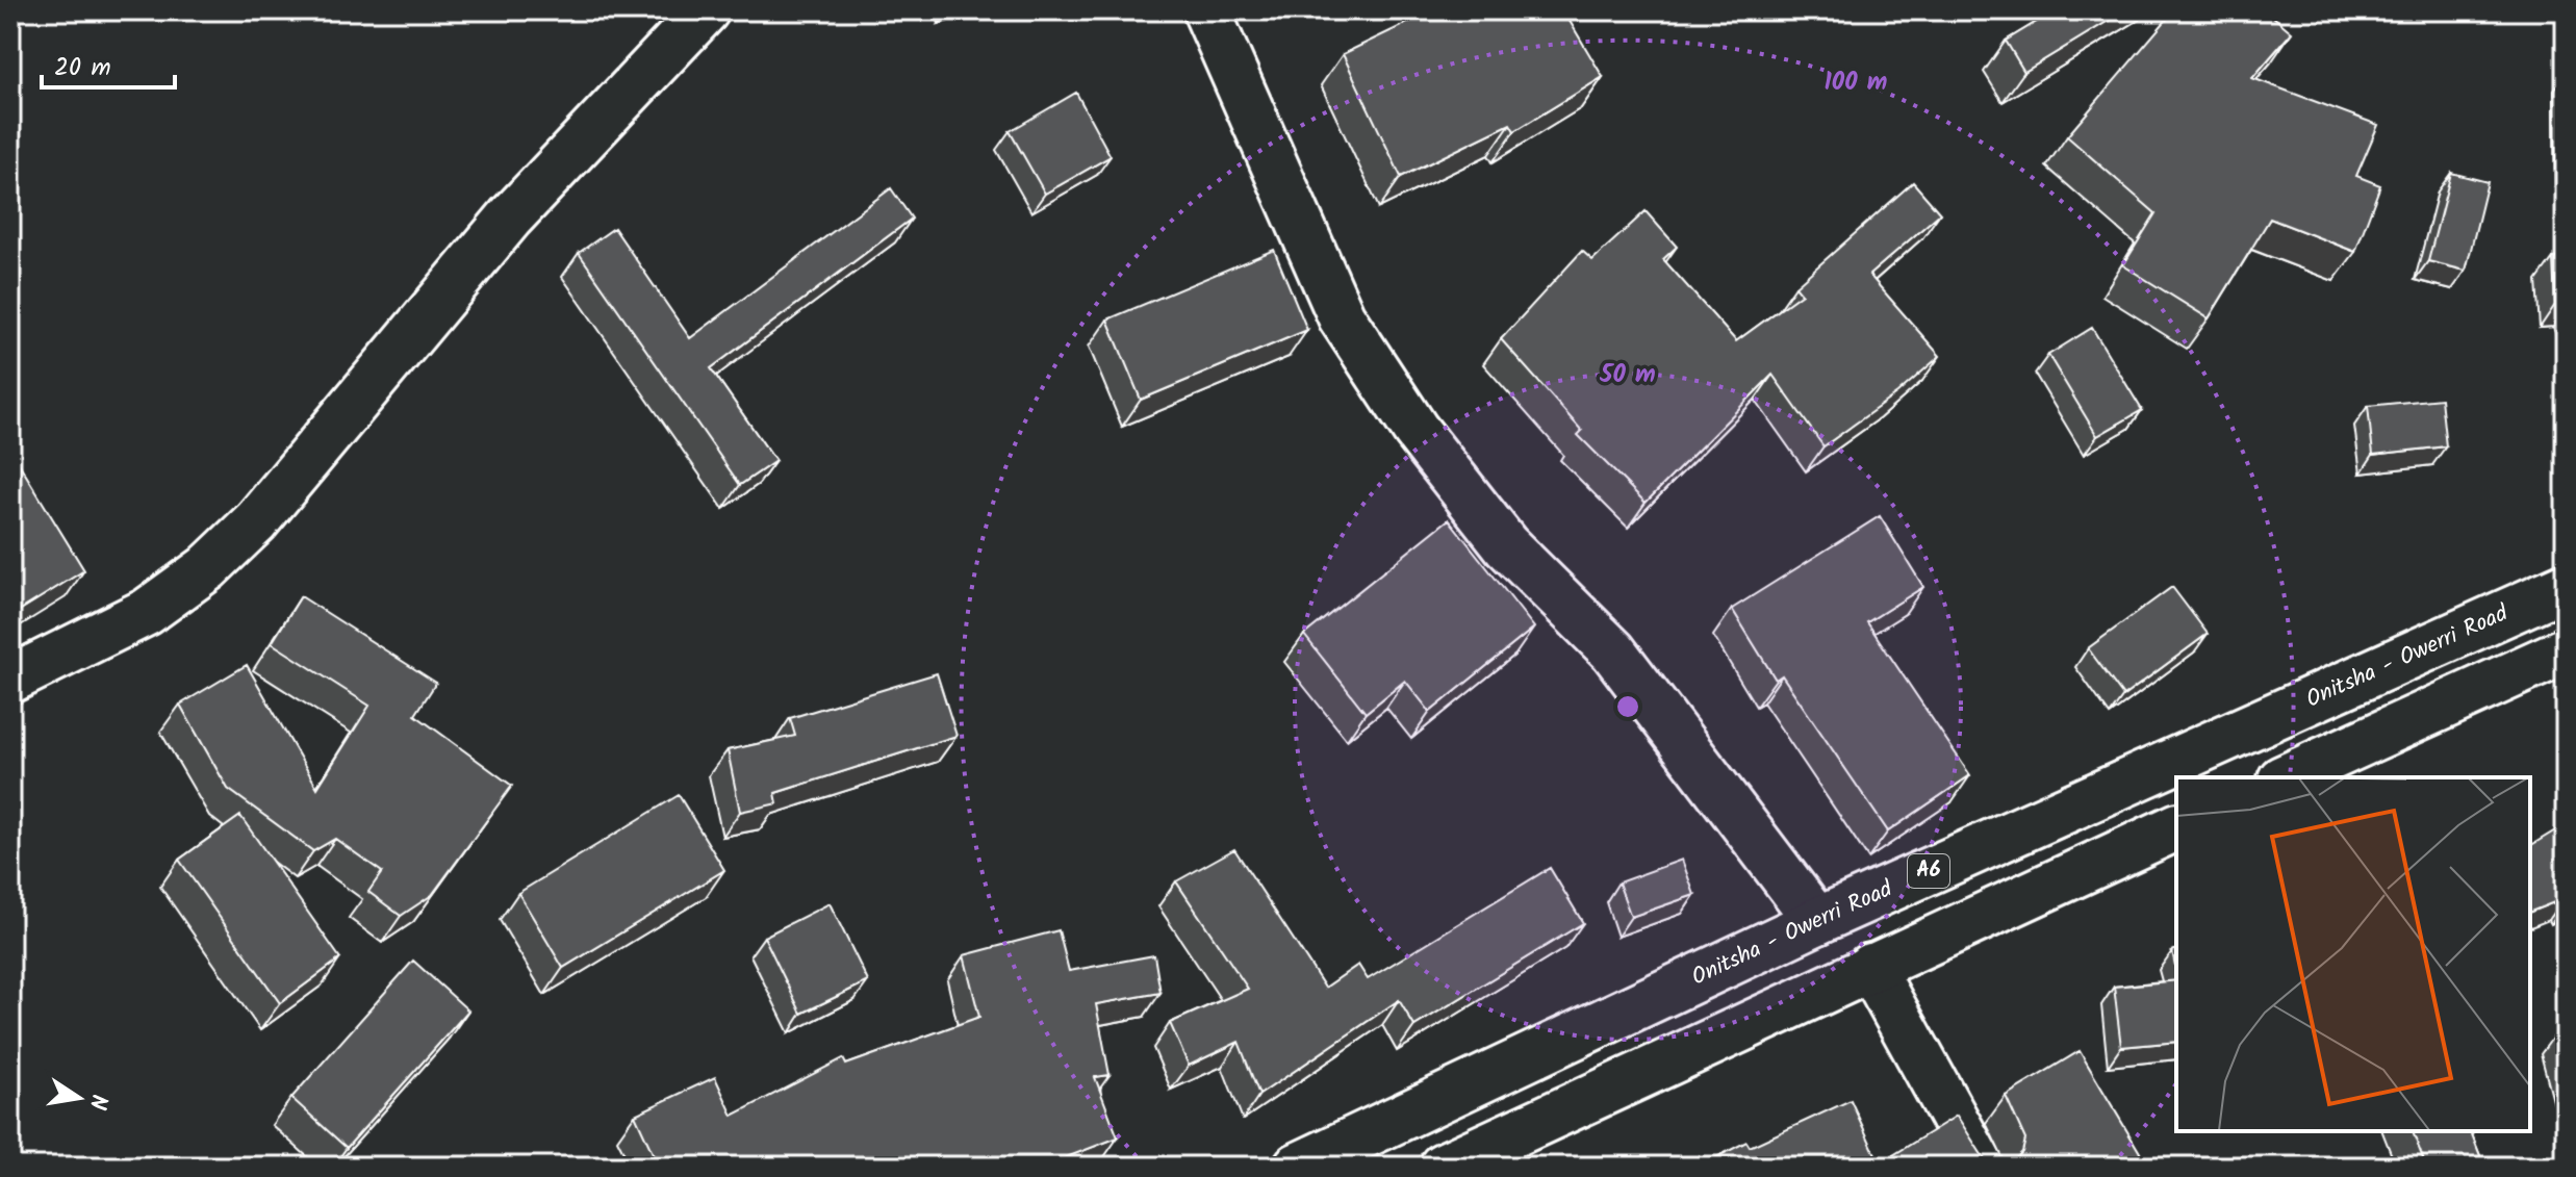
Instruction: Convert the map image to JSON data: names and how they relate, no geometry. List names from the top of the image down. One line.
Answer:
{"streets":{"main road":["Onitsha - Owerri Road","A6"]},"scale_bar":"20 m","north":"right","rings":["100 m","50 m"]}
